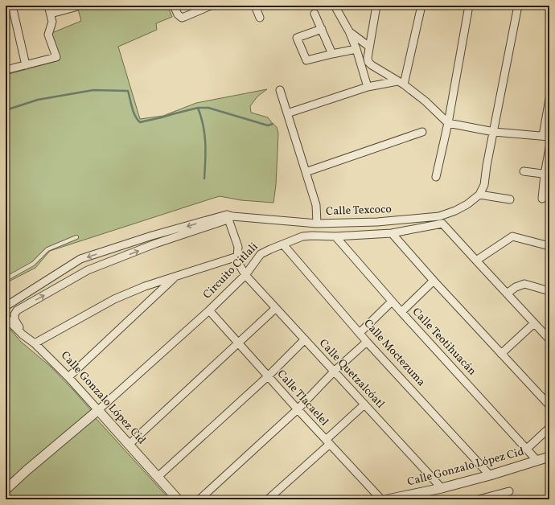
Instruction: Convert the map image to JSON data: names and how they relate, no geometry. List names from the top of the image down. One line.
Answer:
{"streets":{"street":["Calle Texcoco","Circuito Citlali","Calle Teotihuacán","Calle Moctezuma","Calle Quetzalcóatl","Calle Gonzalo López Cid","Calle Tlacaelel"]},"crossings":[["Calle Texcoco","Calle Gonzalo López Cid"],["Circuito Citlali","Calle Teotihuacán"],["Circuito Citlali","Calle Moctezuma"],["Circuito Citlali","Calle Quetzalcóatl"],["Circuito Citlali","Calle Gonzalo López Cid"],["Circuito Citlali","Calle Tlacaelel"],["Calle Teotihuacán","Calle Gonzalo López Cid"],["Calle Moctezuma","Calle Gonzalo López Cid"],["Calle Quetzalcóatl","Calle Gonzalo López Cid"]]}
